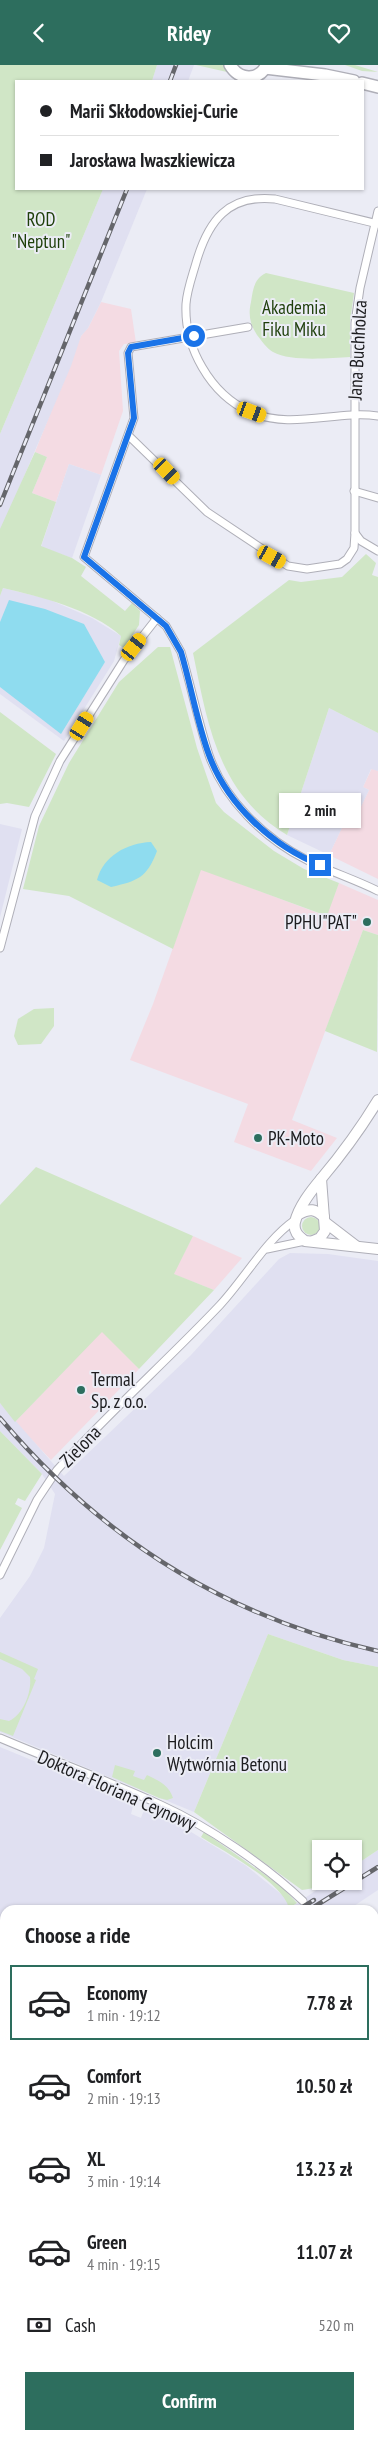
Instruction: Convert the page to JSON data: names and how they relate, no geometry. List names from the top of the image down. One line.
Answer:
{"streets":{"street":["Jana Buchholza","Zielona","Doktora Floriana Ceynowy"]},"parks":["ROD \"Neptun\"","Akademia Fiku Miku"],"places":["PPHU\"PAT\"","PK-Moto","Termal Sp. z o.o.","Holcim Wytwórnia Betonu"],"page":{"header":"Ridey","banner":["Marii Skłodowskiej-Curie","Jarosława Iwaszkiewicza"],"bubble":"2 min","heading":"Choose a ride","list":[{"name":"Economy","note":"1 min · 19:12","value":"7.78 zł"},{"name":"Comfort","note":"2 min · 19:13","value":"10.50 zł"},{"name":"XL","note":"3 min · 19:14","value":"13.23 zł"},{"name":"Green","note":"4 min · 19:15","value":"11.07 zł"}],"pay":["Cash","520 m"],"buttons":"Confirm"}}
